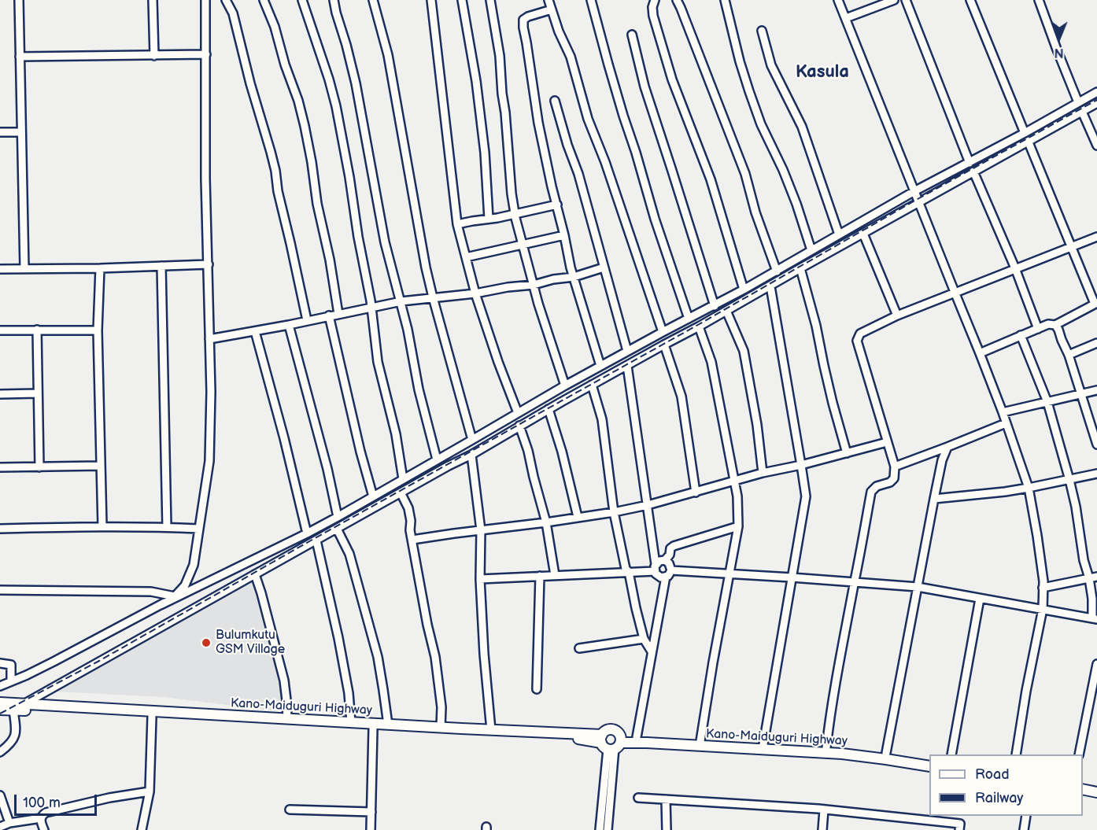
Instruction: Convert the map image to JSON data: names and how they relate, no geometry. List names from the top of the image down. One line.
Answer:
{"streets":{"highway":["Kano-Maiduguri Highway"]},"districts":["Kasula"],"places":["Bulumkutu GSM Village"],"legend":["Road","Railway"],"scale_bar":"100 m","north":"bottom"}
